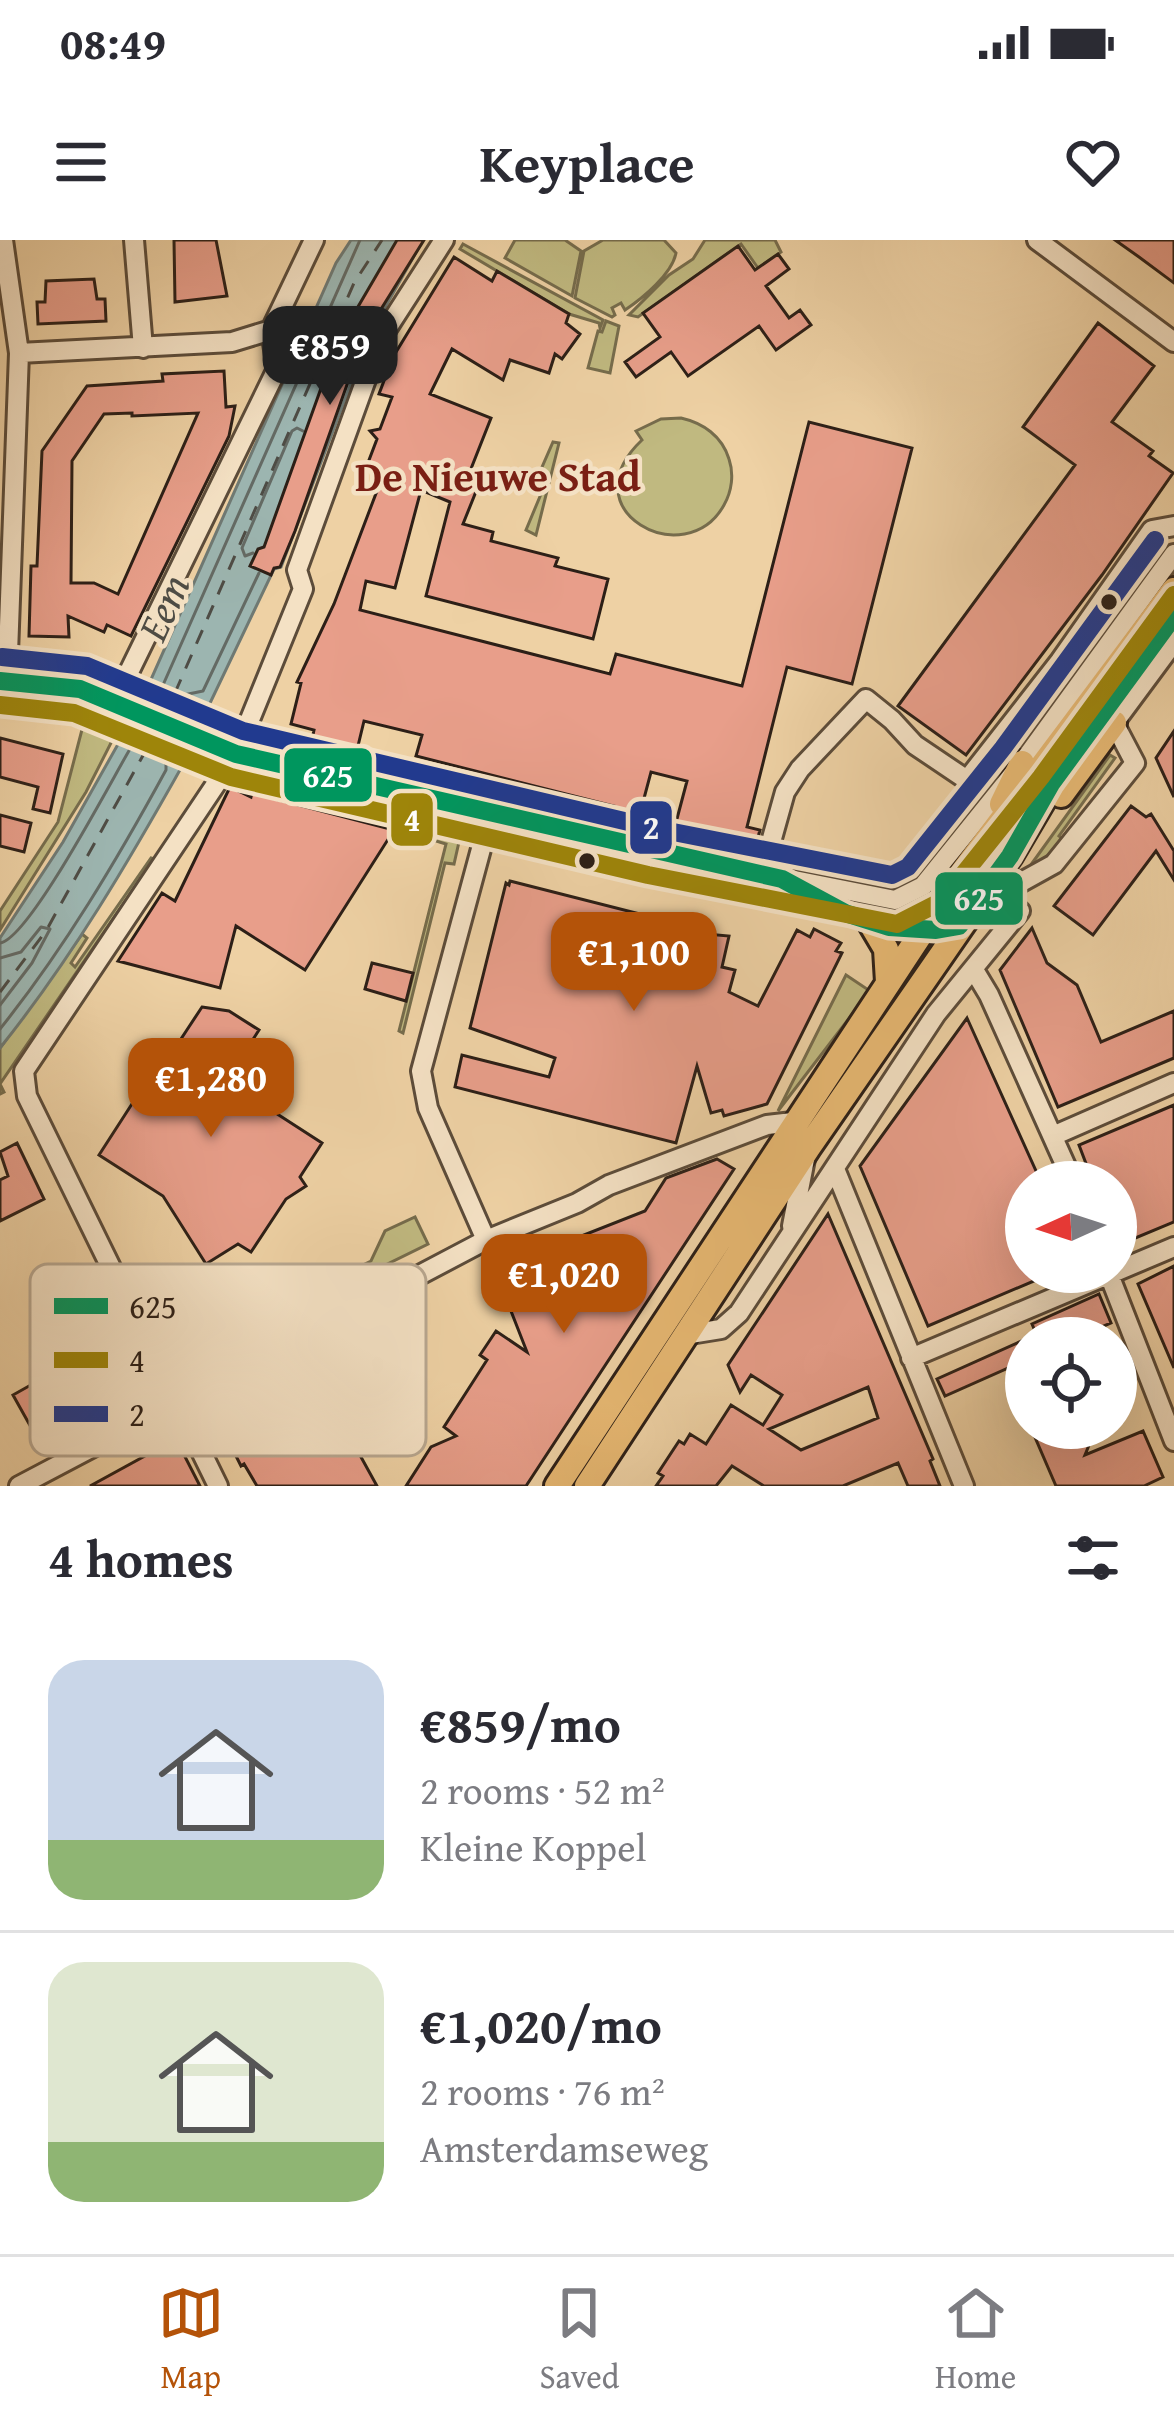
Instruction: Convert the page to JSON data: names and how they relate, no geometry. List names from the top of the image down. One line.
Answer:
{"districts":["De Nieuwe Stad"],"water":["Eem"],"lines":["transit line 2","transit line 4","transit line 625"],"legend":["625","4","2"],"north":"left","page":{"status":"08:49","header":"Keyplace","price":["€859","€1,100","€1,280","€1,020"],"heading":"4 homes","list":[{"name":"€859/mo","note":"2 rooms · 52 m² · Kleine Koppel"},{"name":"€1,020/mo","note":"2 rooms · 76 m² · Amsterdamseweg"}],"tabs":["Map","Saved","Home"]}}
